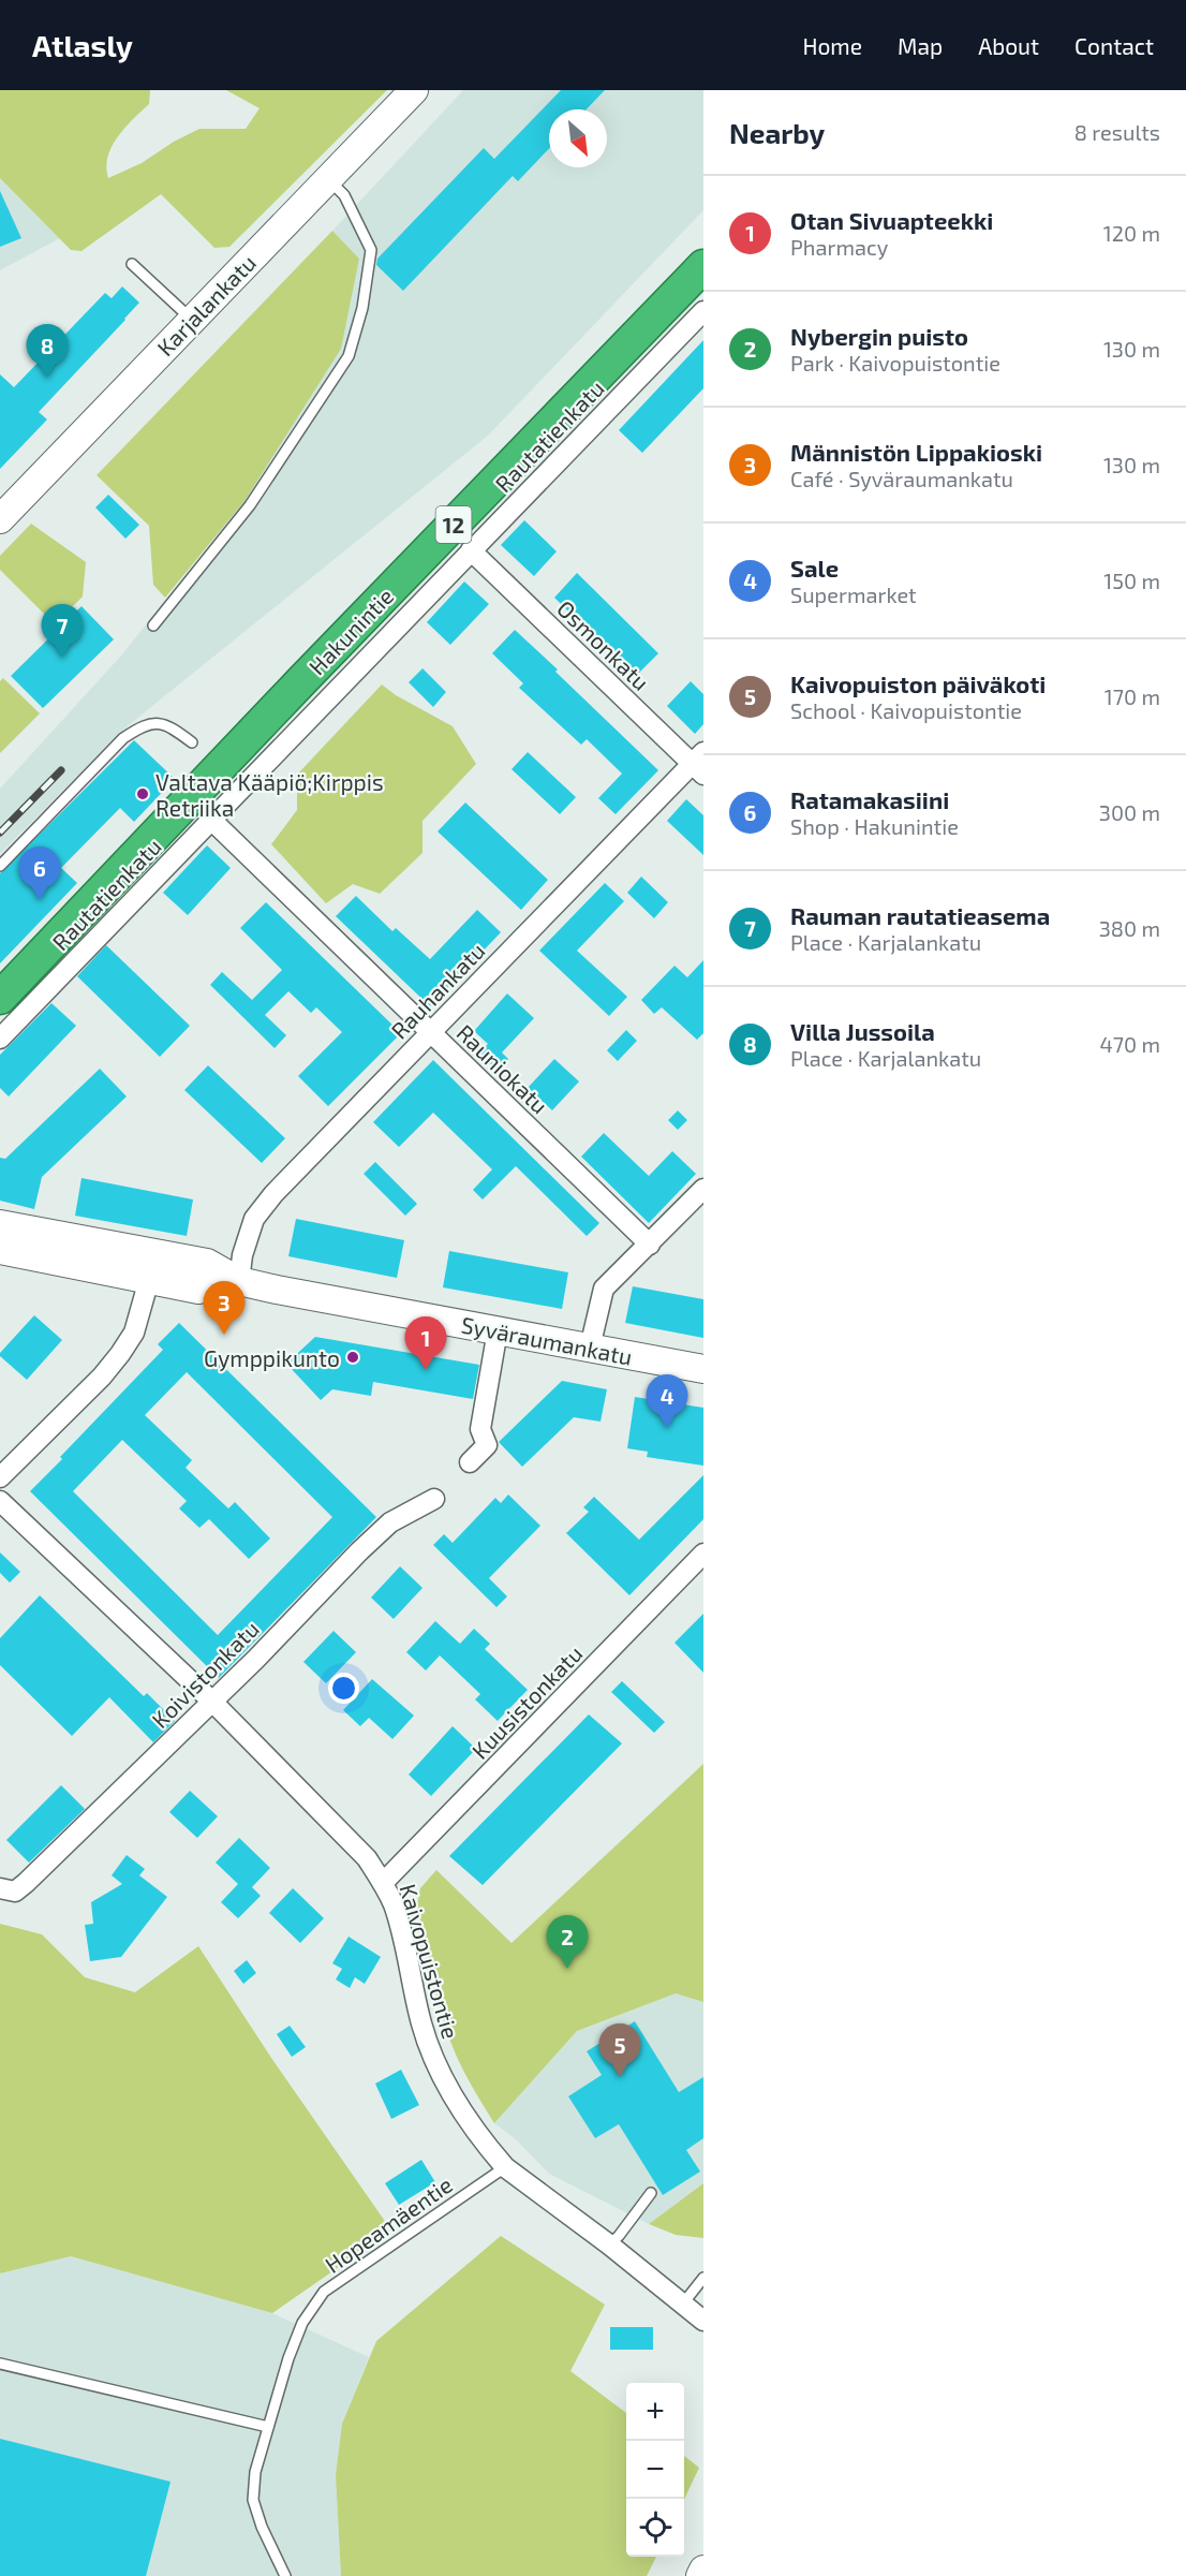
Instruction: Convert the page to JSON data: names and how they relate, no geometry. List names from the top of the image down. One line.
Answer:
{"streets":{"highway":["12","Hakunintie"],"main road":["Karjalankatu","Syväraumankatu"],"street":["Rautatienkatu","Osmonkatu","Rauhankatu","Rauniokatu","Koivistonkatu","Kuusistonkatu","Kaivopuistontie"],"lane":["Hopeamäentie"]},"crossings":[["Rautatienkatu","Osmonkatu"],["Rautatienkatu","Rauniokatu"],["Osmonkatu","Rauhankatu"],["Rauhankatu","Rauniokatu"],["Rauhankatu","Syväraumankatu"],["Koivistonkatu","Kaivopuistontie"],["Kuusistonkatu","Kaivopuistontie"],["Kaivopuistontie","Hopeamäentie"]],"places":["Valtava Kääpiö;Kirppis Retriika","Gymppikunto"],"north":"bottom right","page":{"header":"Atlasly","nav":["Home","Map","About","Contact"],"heading":["Nearby","8 results"],"list":[{"mark":"1","name":"Otan Sivuapteekki","note":"Pharmacy","value":"120 m"},{"mark":"2","name":"Nybergin puisto","note":"Park · Kaivopuistontie","value":"130 m"},{"mark":"3","name":"Männistön Lippakioski","note":"Café · Syväraumankatu","value":"130 m"},{"mark":"4","name":"Sale","note":"Supermarket","value":"150 m"},{"mark":"5","name":"Kaivopuiston päiväkoti","note":"School · Kaivopuistontie","value":"170 m"},{"mark":"6","name":"Ratamakasiini","note":"Shop · Hakunintie","value":"300 m"},{"mark":"7","name":"Rauman rautatieasema","note":"Place · Karjalankatu","value":"380 m"},{"mark":"8","name":"Villa Jussoila","note":"Place · Karjalankatu","value":"470 m"}],"pins":["8","7","6","3","1","4","2","5"],"map_buttons":["+","−"]}}
